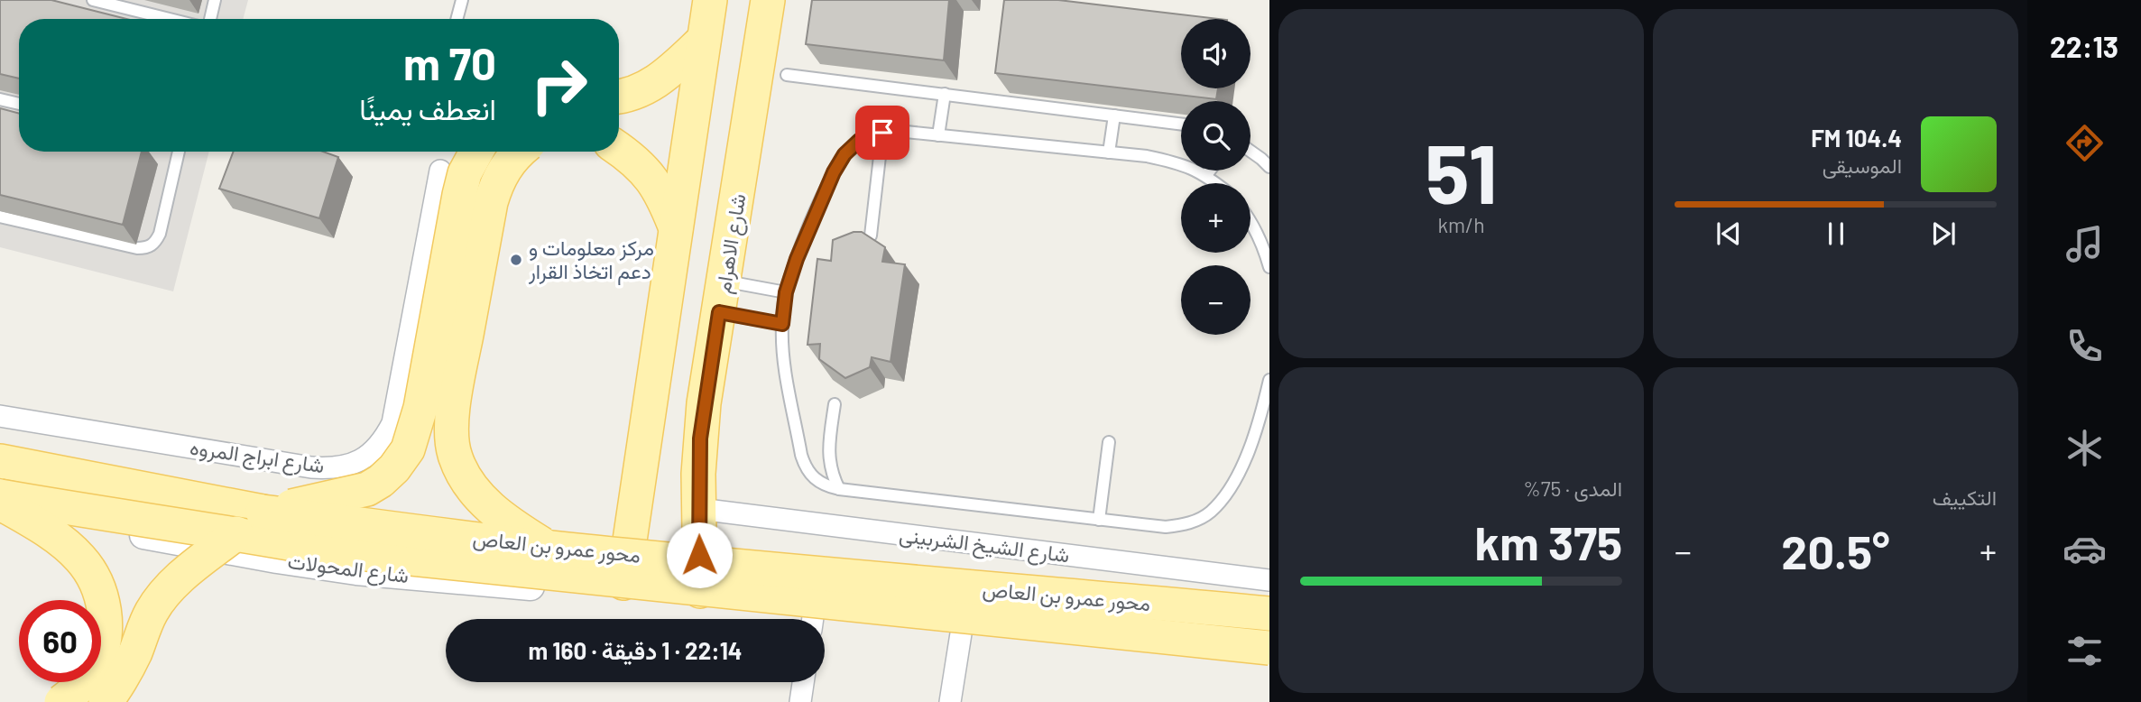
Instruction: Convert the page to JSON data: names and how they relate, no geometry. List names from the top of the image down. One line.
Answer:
{"streets":{"main road":["شارع الاهرام","محور عمرو بن العاص"],"street":["شارع ابراج المروه","شارع الشيخ الشربينى","شارع المحولات"]},"crossings":[["شارع الاهرام","شارع الشيخ الشربينى"],["شارع الاهرام","شارع المحولات"]],"places":["مركز معلومات و دعم اتخاذ القرار"],"page":{"tabs":"22:13","tile":[["51","km/h"],"التكييف",["المدى · 75%","375 km"]],"map_buttons":["+","−"],"turn":["70 m","انعطف يمينًا"],"song":["104.4 FM","الموسيقى"],"heat":["−","20.5°","+"],"limit":"60","trip":"22:14 · 1 دقيقة · 160 m"}}
